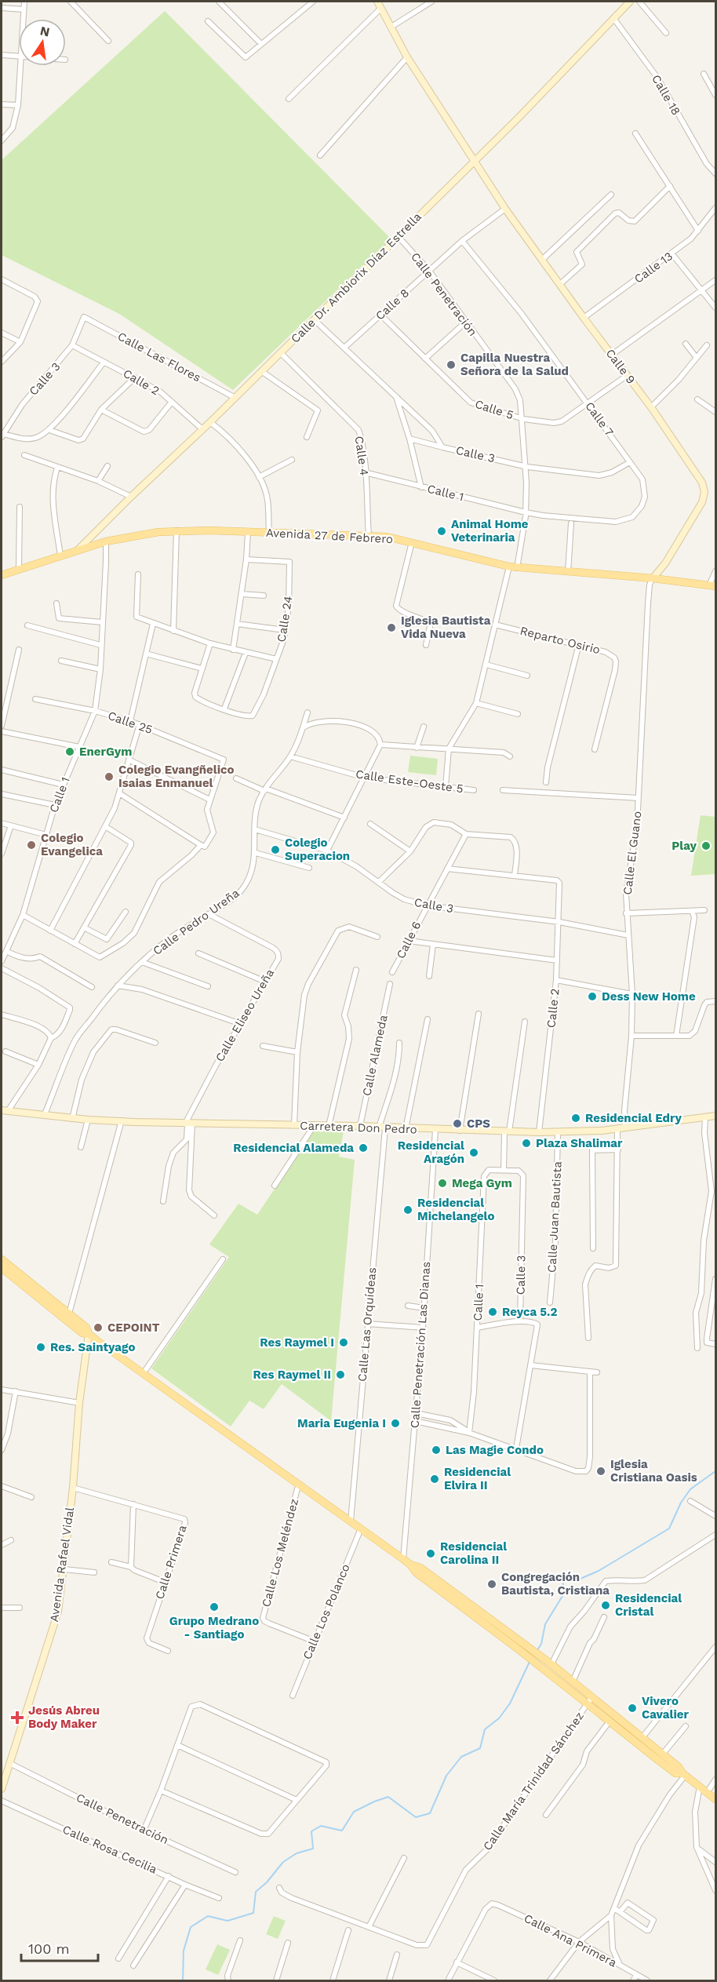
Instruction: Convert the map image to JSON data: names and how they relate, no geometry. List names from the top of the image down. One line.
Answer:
{"streets":{"main road":["Avenida 27 de Febrero"],"street":["Calle 18","Calle 13","Calle Dr. Ambiorix Díaz Estrella","Calle Penetración","Calle 8","Calle Las Flores","Calle 9","Calle 3","Calle 2","Calle 5","Calle 7","Calle 4","Calle 1","Calle 24","Reparto Osirio","Calle 25","Calle Este-Oeste 5","Calle El Guano","Calle Pedro Ureña","Calle 6","Calle Eliseo Ureña","Calle Alameda","Carretera Don Pedro","Calle Juan Bautista","Calle Las Orquídeas","Calle Penetración Las Dianas","Calle Los Meléndez","Calle Primera","Avenida Rafael Vidal","Calle Los Polanco","Calle María Trinidad Sánchez","Calle Rosa Cecilia","Calle Ana Primera"]},"crossings":[["Calle 18","Calle Dr. Ambiorix Díaz Estrella"],["Calle 13","Calle 9"],["Calle Dr. Ambiorix Díaz Estrella","Calle Penetración"],["Calle Dr. Ambiorix Díaz Estrella","Calle Las Flores"],["Calle Dr. Ambiorix Díaz Estrella","Calle 9"],["Calle Dr. Ambiorix Díaz Estrella","Calle 3"],["Calle Dr. Ambiorix Díaz Estrella","Calle 2"],["Calle Dr. Ambiorix Díaz Estrella","Calle 4"],["Calle Dr. Ambiorix Díaz Estrella","Avenida 27 de Febrero"],["Calle Penetración","Calle 8"],["Calle Penetración","Calle 3"],["Calle Penetración","Calle 5"],["Calle Penetración","Calle 7"],["Calle Penetración","Calle 1"],["Calle Penetración","Avenida 27 de Febrero"],["Calle Penetración","Reparto Osirio"],["Calle Penetración","Avenida Rafael Vidal"],["Calle 8","Calle 9"],["Calle 8","Calle 3"],["Calle 8","Calle 5"],["Calle 8","Calle 7"],["Calle Las Flores","Calle 3"],["Calle 9","Calle 5"],["Calle 9","Avenida 27 de Febrero"],["Calle 9","Calle El Guano"],["Calle 3","Calle 2"],["Calle 3","Calle 7"],["Calle 3","Calle 1"],["Calle 3","Calle El Guano"],["Calle 3","Calle Pedro Ureña"],["Calle 3","Calle 6"],["Calle 2","Carretera Don Pedro"],["Calle 5","Calle 7"],["Calle 7","Calle 1"],["Calle 4","Calle 1"],["Calle 4","Avenida 27 de Febrero"],["Calle 1","Avenida 27 de Febrero"],["Calle 1","Calle 25"],["Avenida 27 de Febrero","Calle El Guano"],["Calle Este-Oeste 5","Calle Pedro Ureña"],["Calle El Guano","Carretera Don Pedro"],["Calle Pedro Ureña","Calle Eliseo Ureña"],["Calle Pedro Ureña","Carretera Don Pedro"],["Calle Eliseo Ureña","Carretera Don Pedro"],["Calle Alameda","Carretera Don Pedro"],["Carretera Don Pedro","Calle Juan Bautista"],["Carretera Don Pedro","Calle Las Orquídeas"],["Carretera Don Pedro","Calle Penetración Las Dianas"],["Calle Los Meléndez","Calle Los Polanco"],["Calle Primera","Avenida Rafael Vidal"]],"places":{"other":["Capilla Nuestra Señora de la Salud","Animal Home Veterinaria","Iglesia Bautista Vida Nueva","EnerGym","Colegio Evangñelico Isaias Enmanuel","Colegio Evangelica","Play","Colegio Superacion","Dess New Home","Residencial Edry","CPS","Plaza Shalimar","Residencial Alameda","Residencial Aragón","Mega Gym","Residencial Michelangelo","Reyca 5.2","CEPOINT","Res Raymel I","Res. Saintyago","Res Raymel II","Maria Eugenia I","Las Magie Condo","Iglesia Cristiana Oasis","Residencial Elvira II","Residencial Carolina II","Congregación Bautista, Cristiana","Residencial Cristal","Grupo Medrano - Santiago","Vivero Cavalier"],"health":["Jesús Abreu Body Maker"]},"scale_bar":"100 m","north":"top"}
